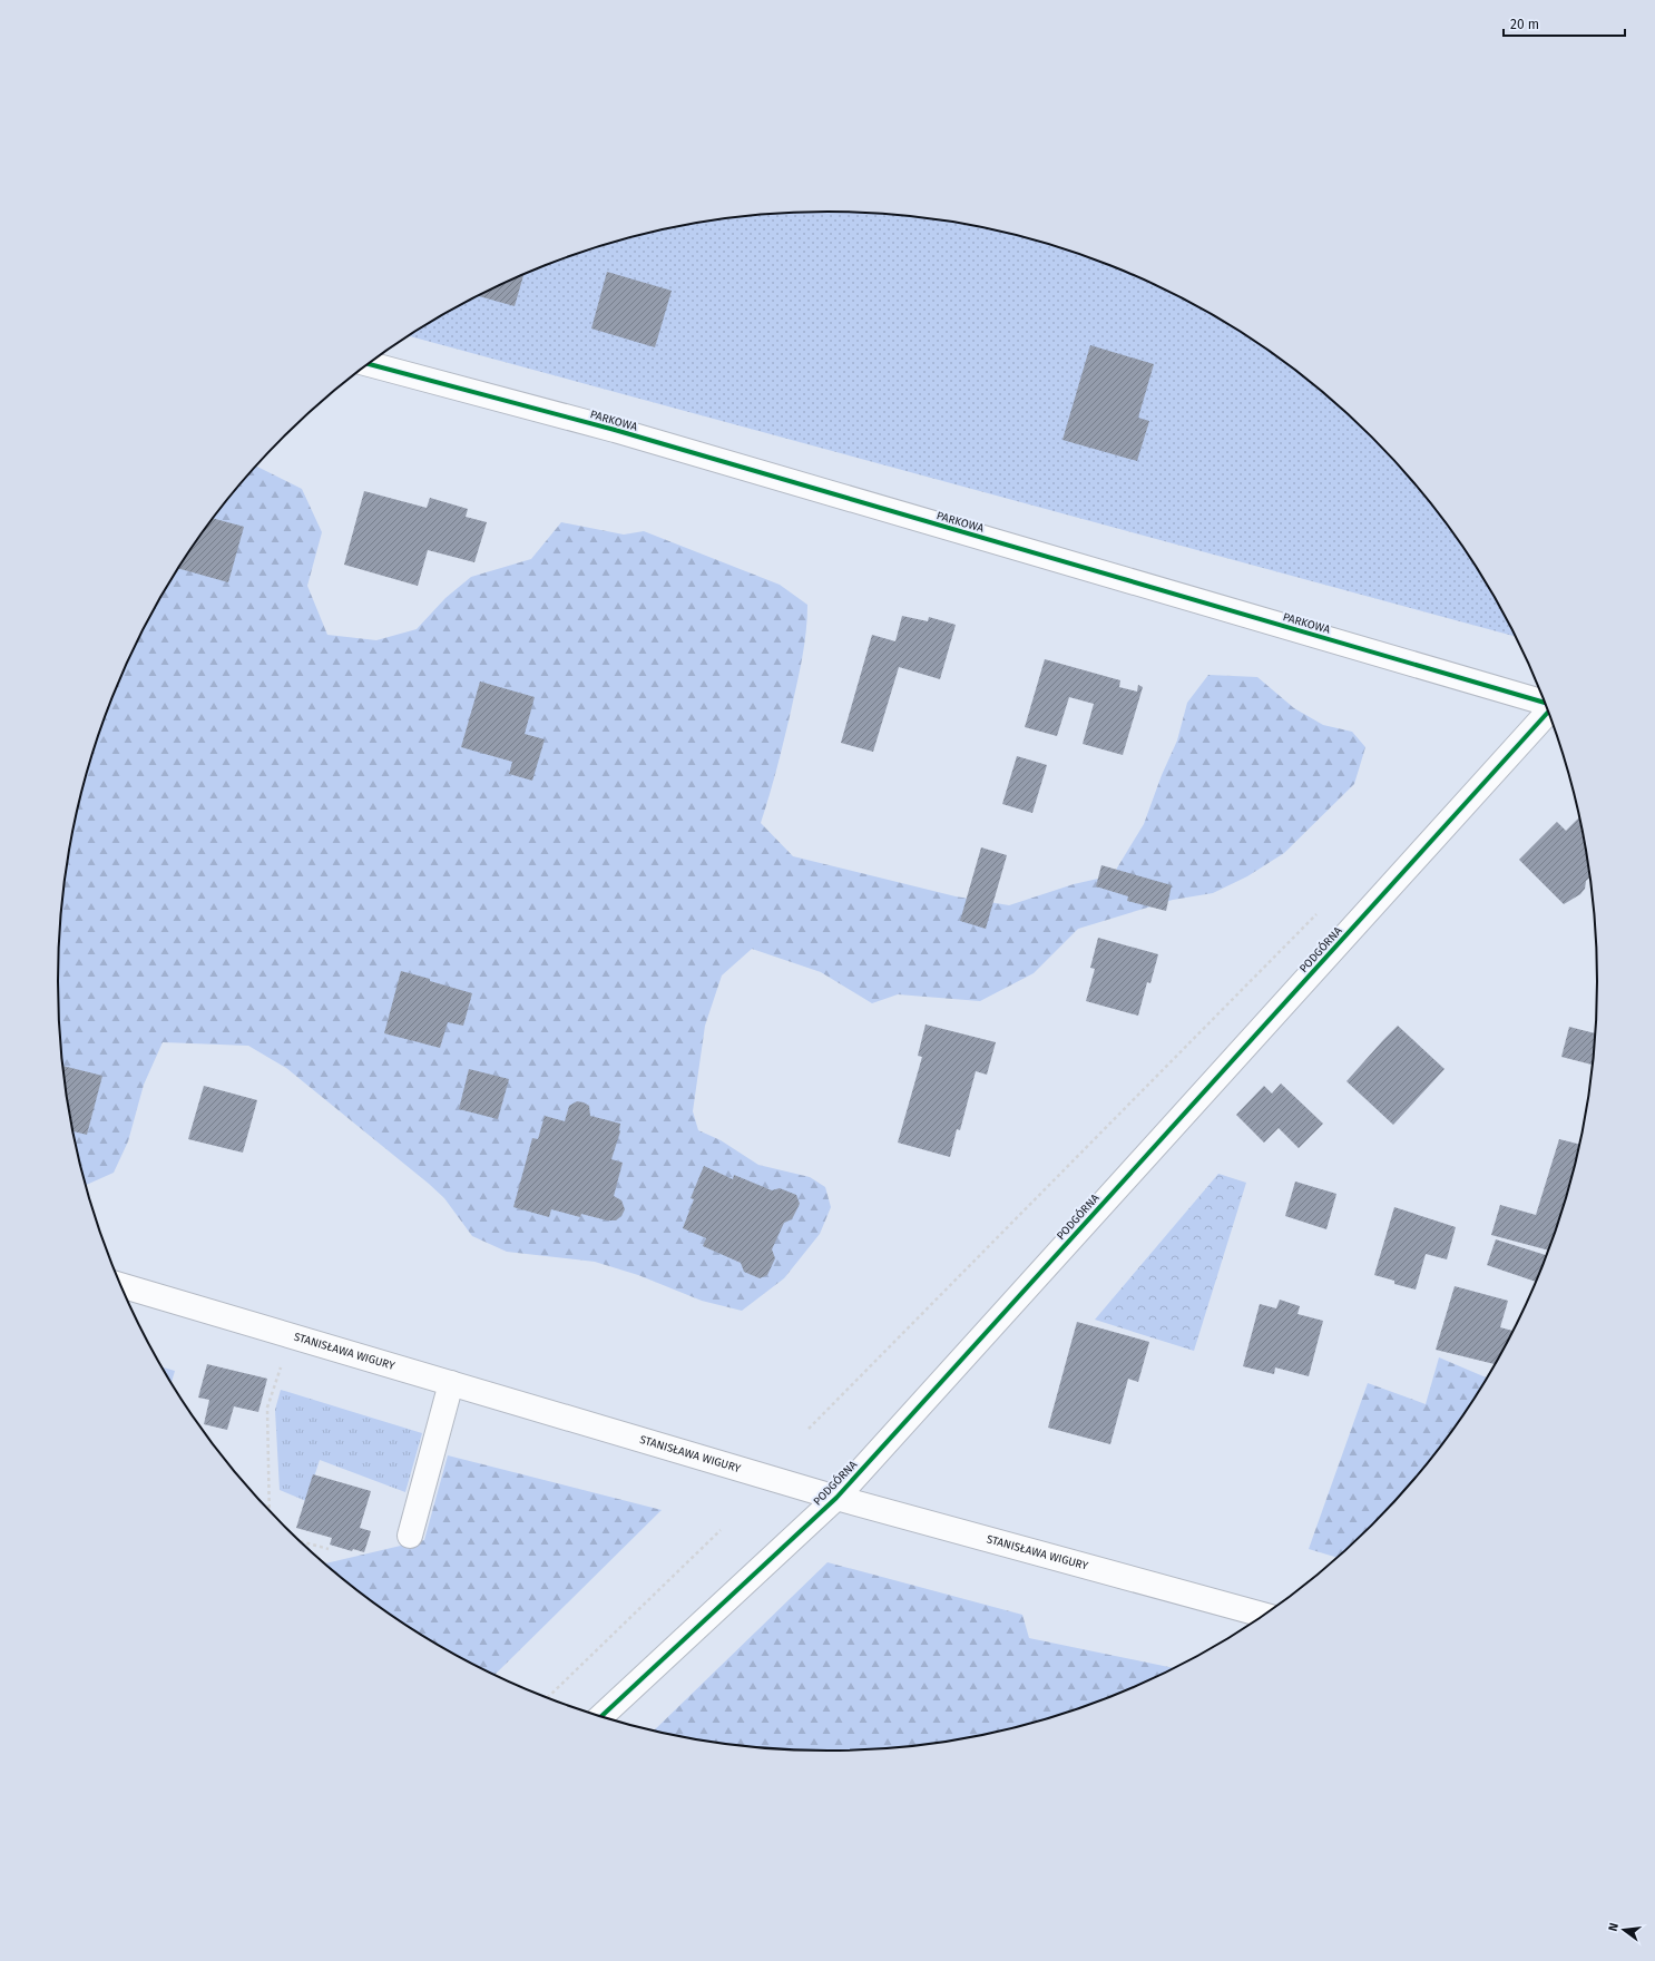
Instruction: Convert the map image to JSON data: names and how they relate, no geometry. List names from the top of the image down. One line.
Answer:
{"streets":{"street":["PARKOWA","PODGÓRNA","STANISŁAWA WIGURY"]},"crossings":[["PODGÓRNA","STANISŁAWA WIGURY"]],"scale_bar":"20 m","north":"left"}
